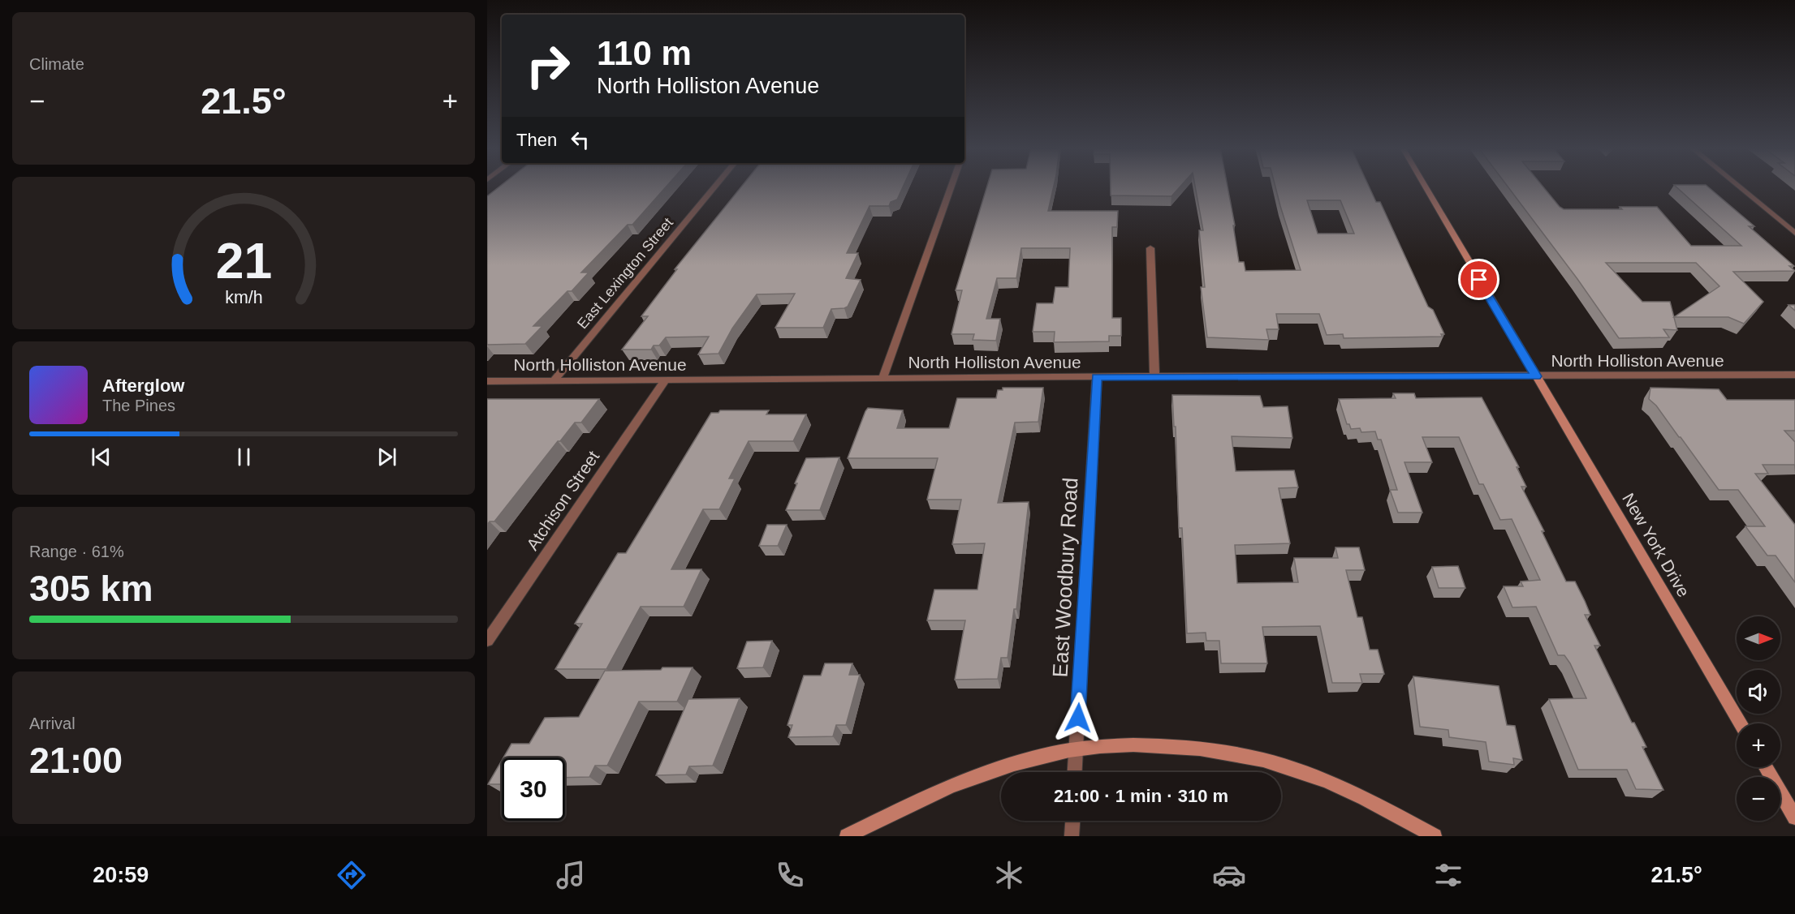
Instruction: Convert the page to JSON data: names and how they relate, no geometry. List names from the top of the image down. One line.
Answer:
{"streets":{"street":["East Lexington Street","North Holliston Avenue","Atchison Street","New York Drive","East Woodbury Road"]},"crossings":[["East Lexington Street","North Holliston Avenue"],["North Holliston Avenue","Atchison Street"],["North Holliston Avenue","New York Drive"],["North Holliston Avenue","East Woodbury Road"]],"north":"right","page":{"tile":["Climate",["Range · 61%","305 km"],["Arrival","21:00"]],"turn":["110 m","North Holliston Avenue"],"heat":["−","21.5°","+"],"then":"Then","song":["Afterglow","The Pines"],"map_buttons":["+","−"],"limit":"30","trip":"21:00 · 1 min · 310 m","tabs":["20:59","21.5°"],"gauge":["21","km/h"]}}
